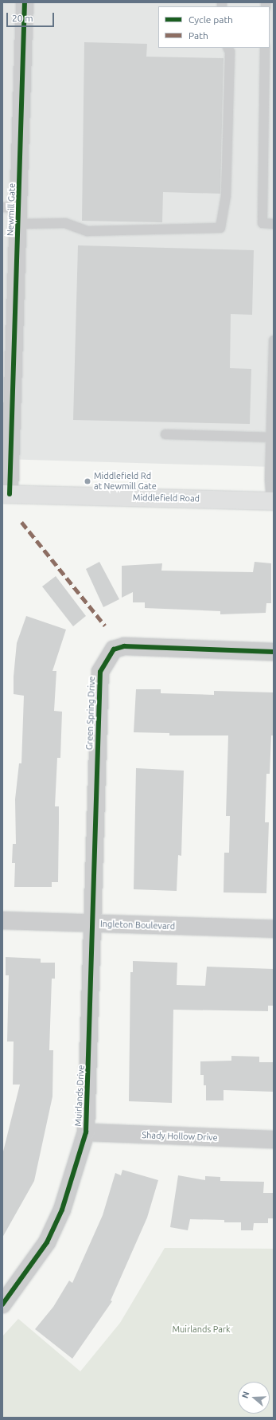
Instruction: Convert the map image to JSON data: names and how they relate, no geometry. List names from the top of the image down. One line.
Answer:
{"streets":{"main road":["Middlefield Road"],"street":["Newmill Gate","Green Spring Drive","Ingleton Boulevard","Muirlands Drive","Shady Hollow Drive"]},"crossings":[["Newmill Gate","Middlefield Road"],["Green Spring Drive","Ingleton Boulevard"],["Green Spring Drive","Muirlands Drive"],["Ingleton Boulevard","Muirlands Drive"],["Muirlands Drive","Shady Hollow Drive"]],"parks":["Muirlands Park"],"places":["Middlefield Rd at Newmill Gate"],"legend":["Cycle path","Path"],"scale_bar":"20 m","north":"left"}
